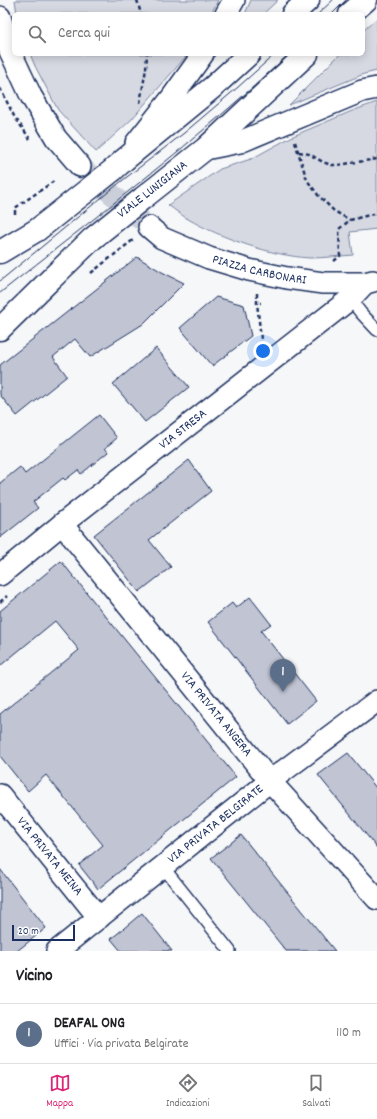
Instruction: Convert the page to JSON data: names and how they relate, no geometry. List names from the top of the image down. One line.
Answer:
{"streets":{"main road":["VIALE LUNIGIANA"],"street":["PIAZZA CARBONARI","VIA STRESA","VIA PRIVATA ANGERA","VIA PRIVATA BELGIRATE","VIA PRIVATA MEINA"]},"crossings":[["PIAZZA CARBONARI","VIA STRESA"],["VIA STRESA","VIA PRIVATA ANGERA"],["VIA PRIVATA ANGERA","VIA PRIVATA BELGIRATE"],["VIA PRIVATA BELGIRATE","VIA PRIVATA MEINA"]],"scale_bar":"20 m","page":{"search":"Cerca qui","pins":"1","scale":"20 m","heading":"Vicino","list":[{"mark":"1","name":"DEAFAL ONG","note":"Uffici · Via privata Belgirate","value":"110 m"}],"nav":["Mappa","Indicazioni","Salvati"]}}
